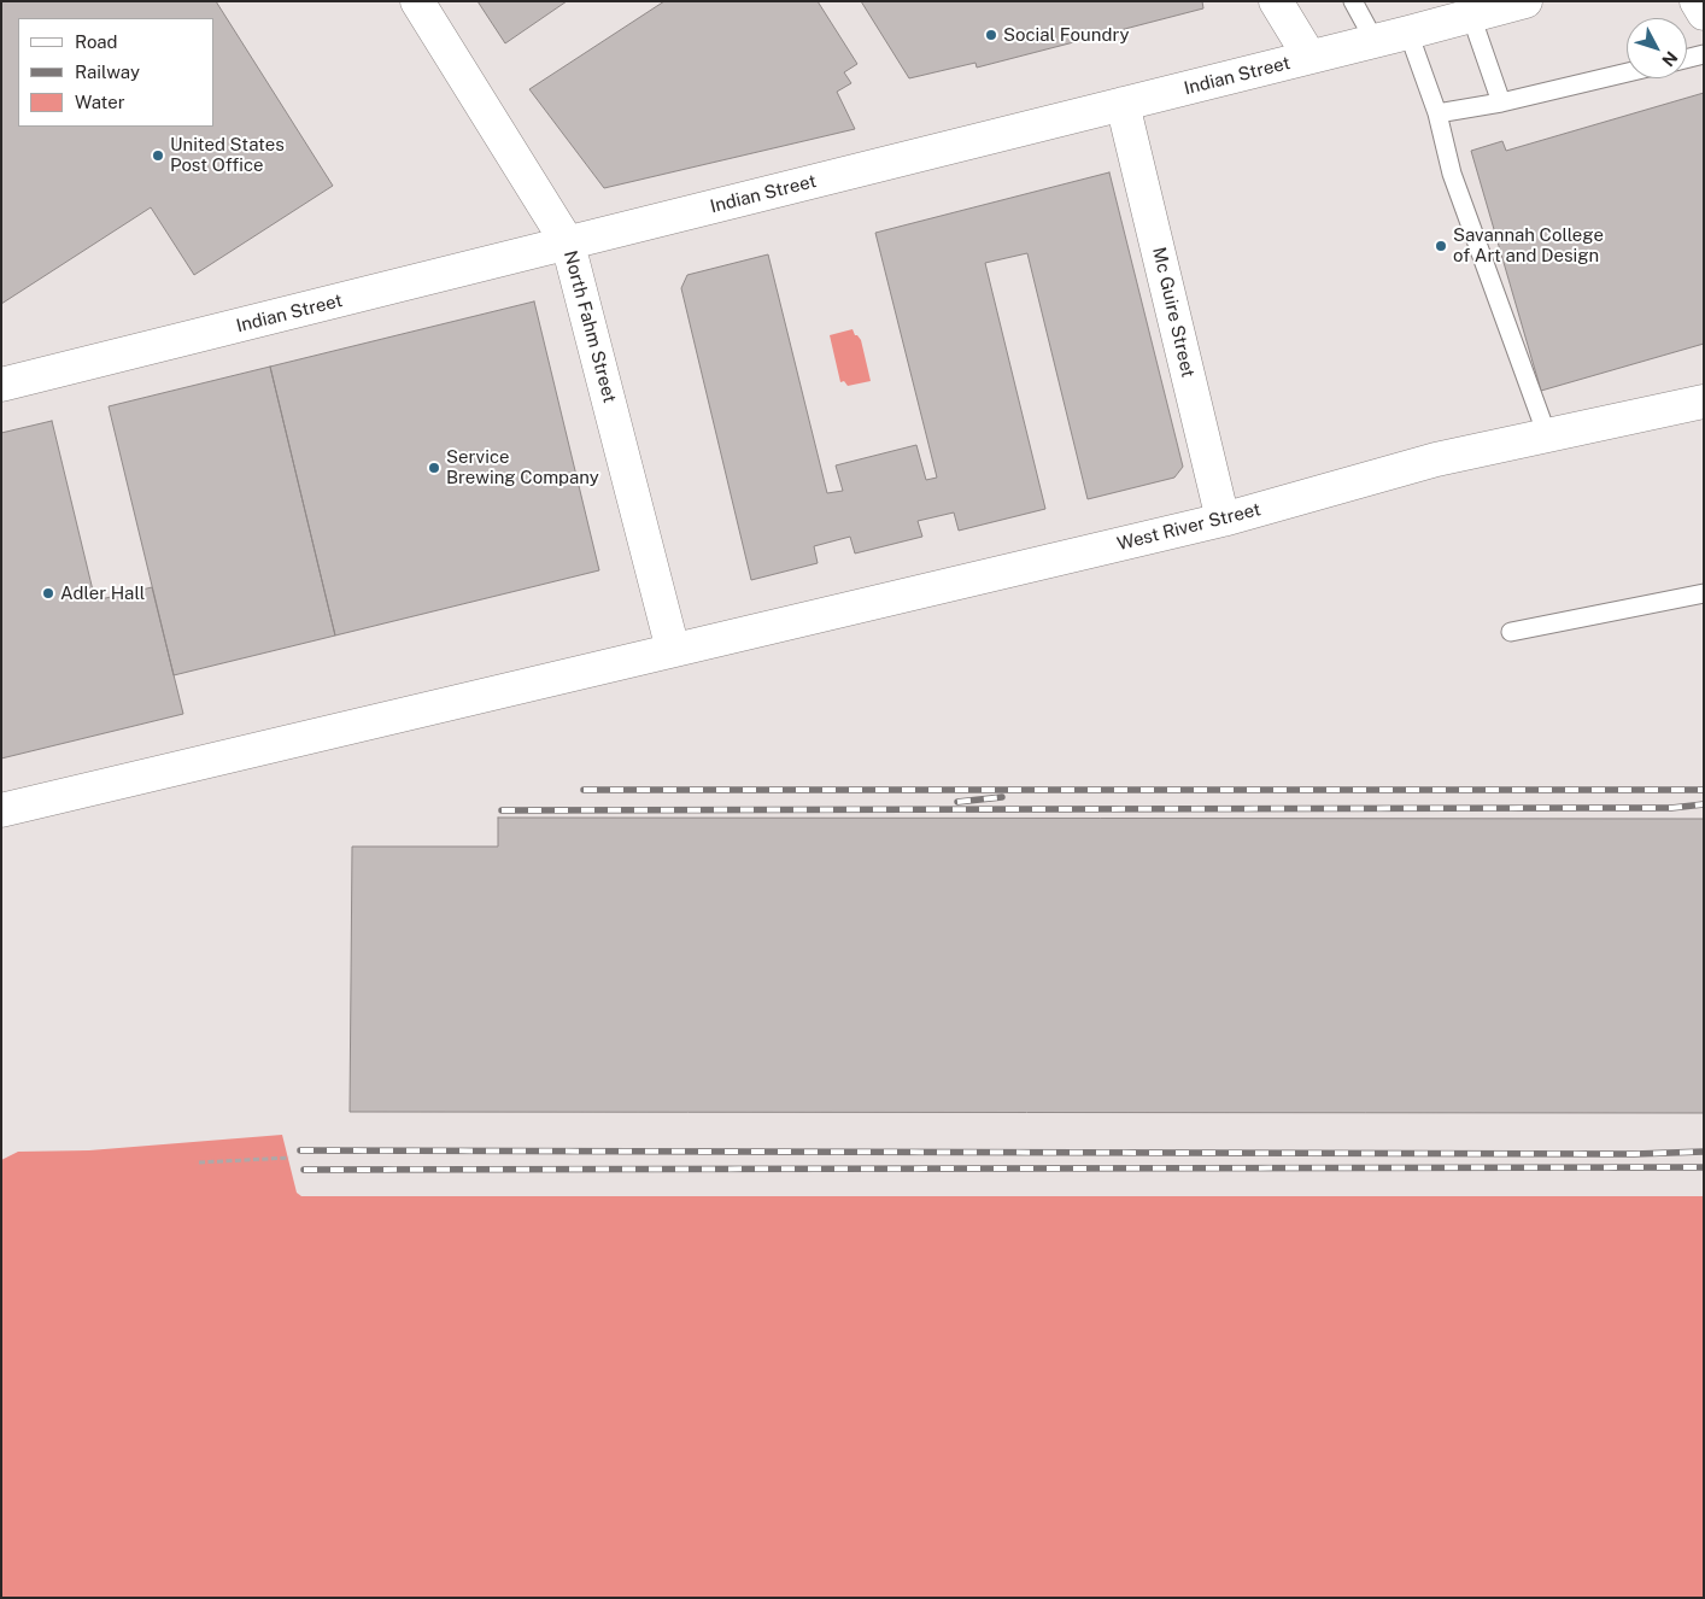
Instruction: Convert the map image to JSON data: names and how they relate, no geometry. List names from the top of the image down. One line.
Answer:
{"streets":{"street":["Indian Street","Mc Guire Street","North Fahm Street","West River Street"]},"crossings":[["Indian Street","Mc Guire Street"],["Indian Street","North Fahm Street"],["Mc Guire Street","West River Street"],["North Fahm Street","West River Street"]],"places":["Social Foundry","United States Post Office","Savannah College of Art and Design","Service Brewing Company","Adler Hall"],"legend":["Road","Railway","Water"],"north":"bottom right"}
